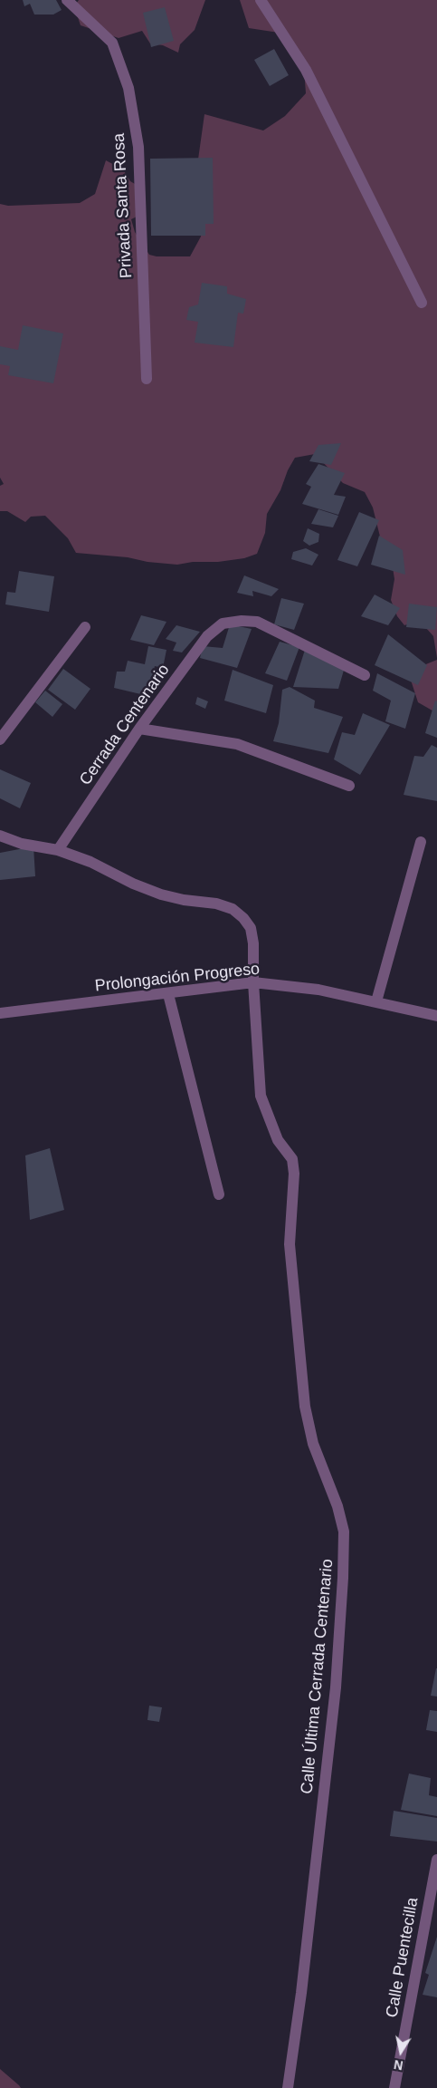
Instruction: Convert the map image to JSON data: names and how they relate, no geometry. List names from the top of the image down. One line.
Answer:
{"streets":{"street":["Privada Santa Rosa","Cerrada Centenario","Prolongación Progreso","Calle Última Cerrada Centenario","Calle Puentecilla"]},"crossings":[["Cerrada Centenario","Calle Última Cerrada Centenario"],["Prolongación Progreso","Calle Última Cerrada Centenario"]],"north":"bottom"}
